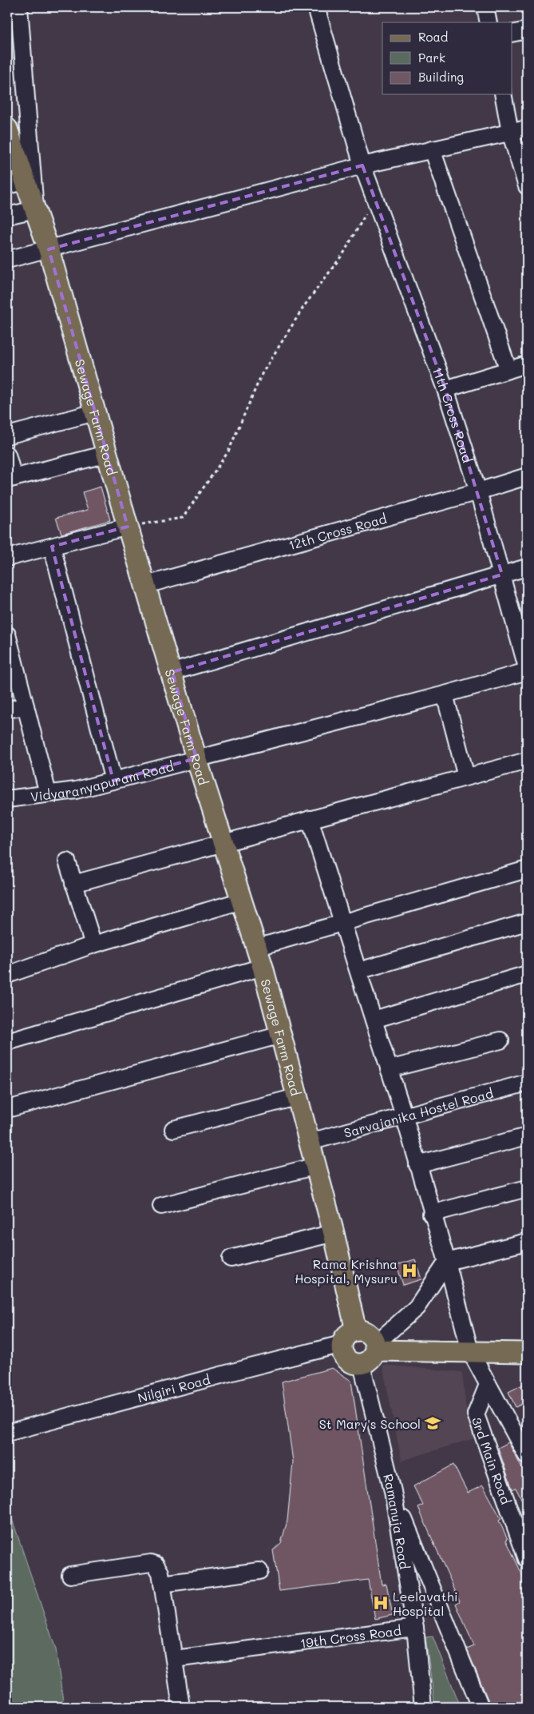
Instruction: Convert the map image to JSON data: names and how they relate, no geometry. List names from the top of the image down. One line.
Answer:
{"streets":{"main road":["Sewage Farm Road"],"street":["11th Cross Road","12th Cross Road","Vidyaranyapuram Road","Sarvajanika Hostel Road","Nilgiri Road","3rd Main Road","Ramanuja Road","19th Cross Road"]},"crossings":[["11th Cross Road","12th Cross Road"],["Sewage Farm Road","12th Cross Road"],["Sewage Farm Road","Vidyaranyapuram Road"],["Sewage Farm Road","Sarvajanika Hostel Road"],["Sewage Farm Road","Nilgiri Road"],["Sewage Farm Road","Ramanuja Road"],["Nilgiri Road","Ramanuja Road"],["Ramanuja Road","19th Cross Road"]],"places":{"hospital":["Rama Krishna Hospital, Mysuru","Leelavathi Hospital"],"school or university":["St Mary's School"]},"legend":["Road","Park","Building"]}
